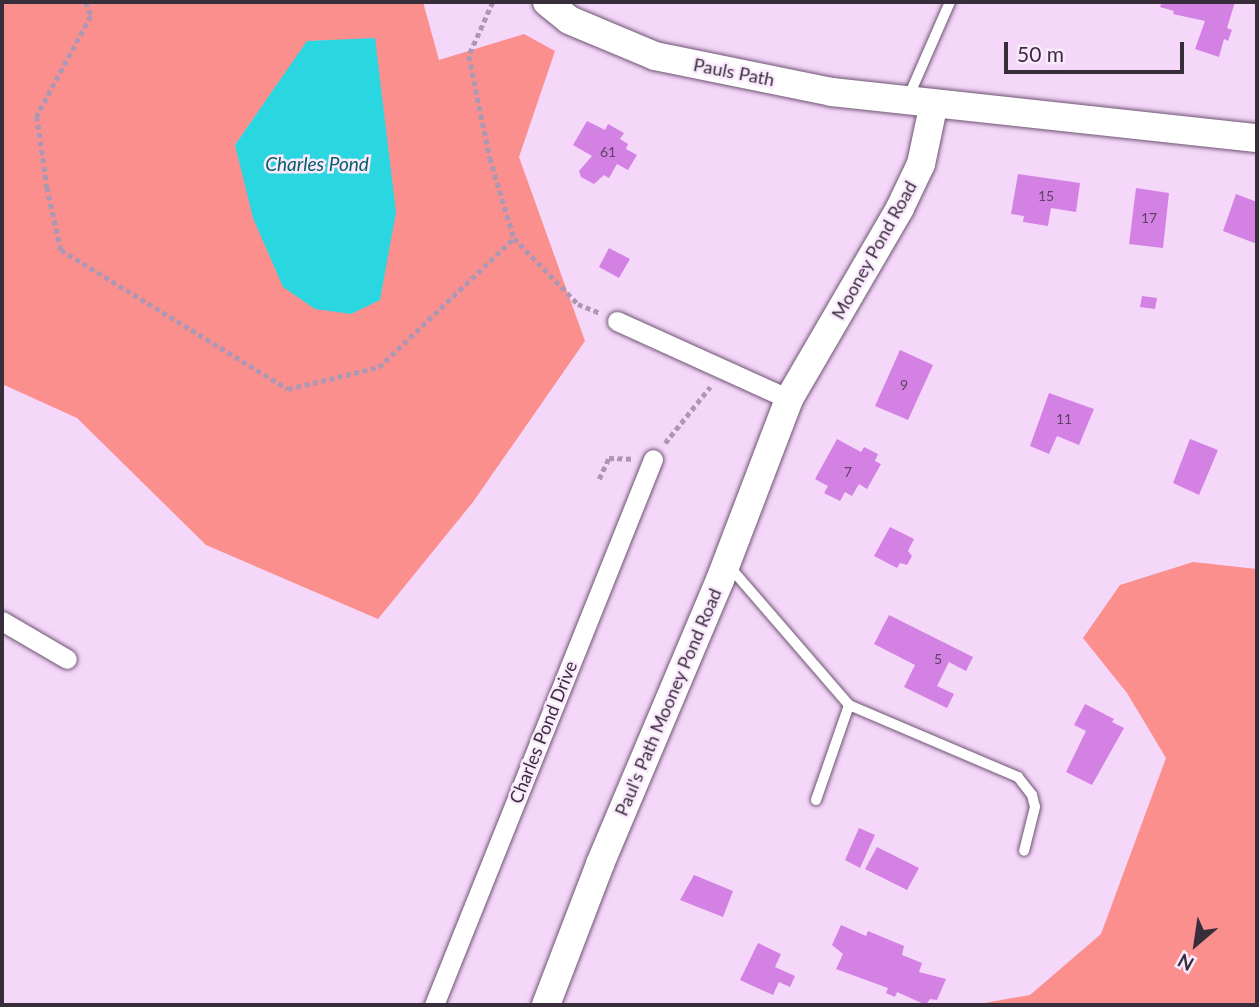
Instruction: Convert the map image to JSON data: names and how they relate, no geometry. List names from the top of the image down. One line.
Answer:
{"streets":{"street":["Pauls Path","Mooney Pond Road","Paul's Path Mooney Pond Road","Charles Pond Drive"]},"crossings":[["Pauls Path","Mooney Pond Road"],["Mooney Pond Road","Paul's Path Mooney Pond Road"]],"water":["Charles Pond"],"house_numbers":["61","15","17","9","11","7","5"],"scale_bar":"50 m","north":"bottom left"}
